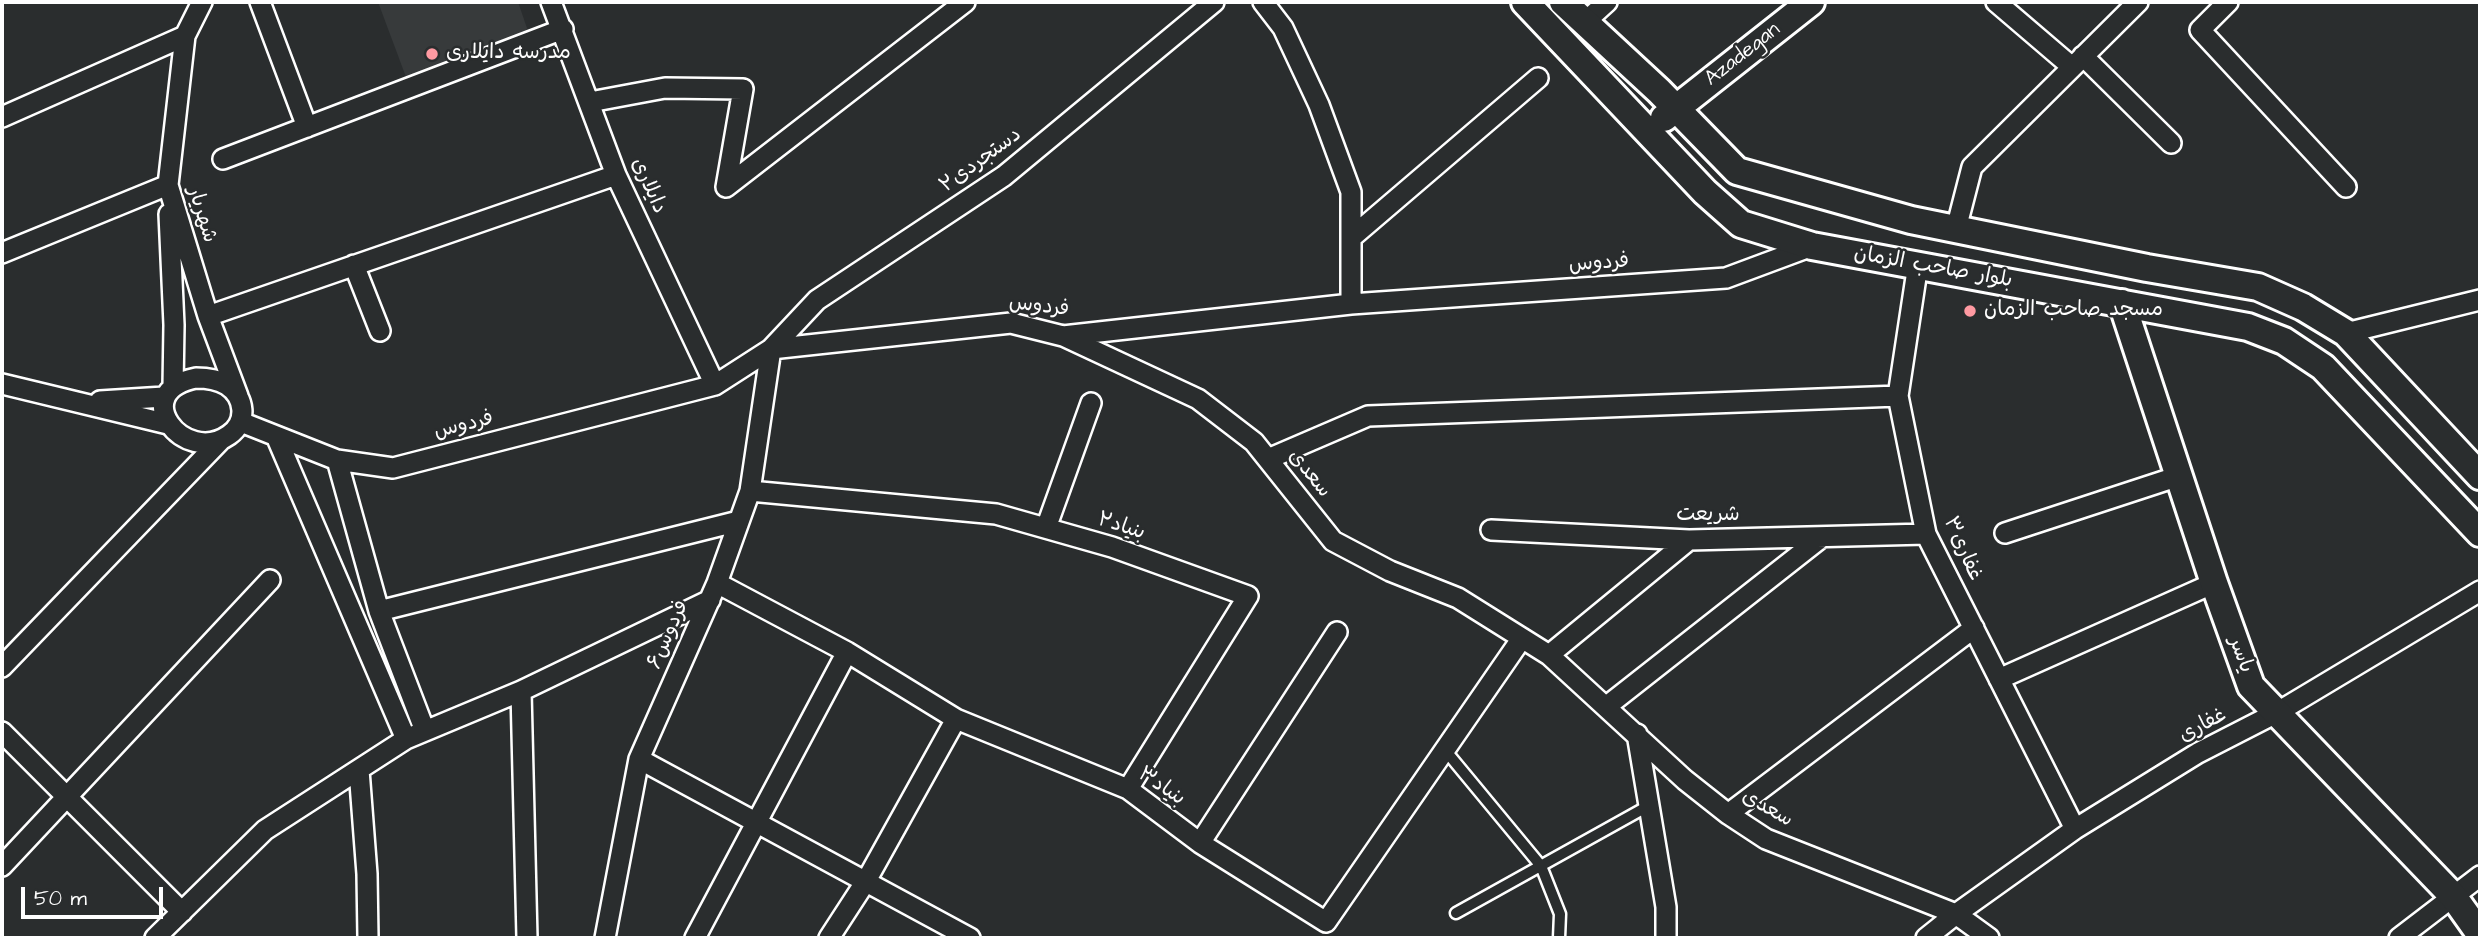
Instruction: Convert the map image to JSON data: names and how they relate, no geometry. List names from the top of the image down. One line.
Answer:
{"streets":{"main road":["Azadegan","بلوار صاحب الزمان","یاسر"],"street":["دستجردی۲","دایلاری","شهریار","فردوس","سعدی","شریعت","بنیاد۲","غفاری۳","فردوس۶","غفاری","بنیاد۳"]},"crossings":[["Azadegan","بلوار صاحب الزمان"],["دستجردی۲","فردوس"],["دستجردی۲","فردوس۶"],["دایلاری","فردوس"],["شهریار","فردوس"],["فردوس","بلوار صاحب الزمان"],["فردوس","سعدی"],["فردوس","فردوس۶"],["بلوار صاحب الزمان","غفاری۳"],["بلوار صاحب الزمان","یاسر"],["سعدی","غفاری"],["شریعت","غفاری۳"],["بنیاد۲","فردوس۶"],["بنیاد۲","بنیاد۳"],["غفاری۳","غفاری"],["فردوس۶","بنیاد۳"],["یاسر","غفاری"]],"places":["مدرسه دایلاری","مسجد صاحب الزمان"],"scale_bar":"50 m"}
